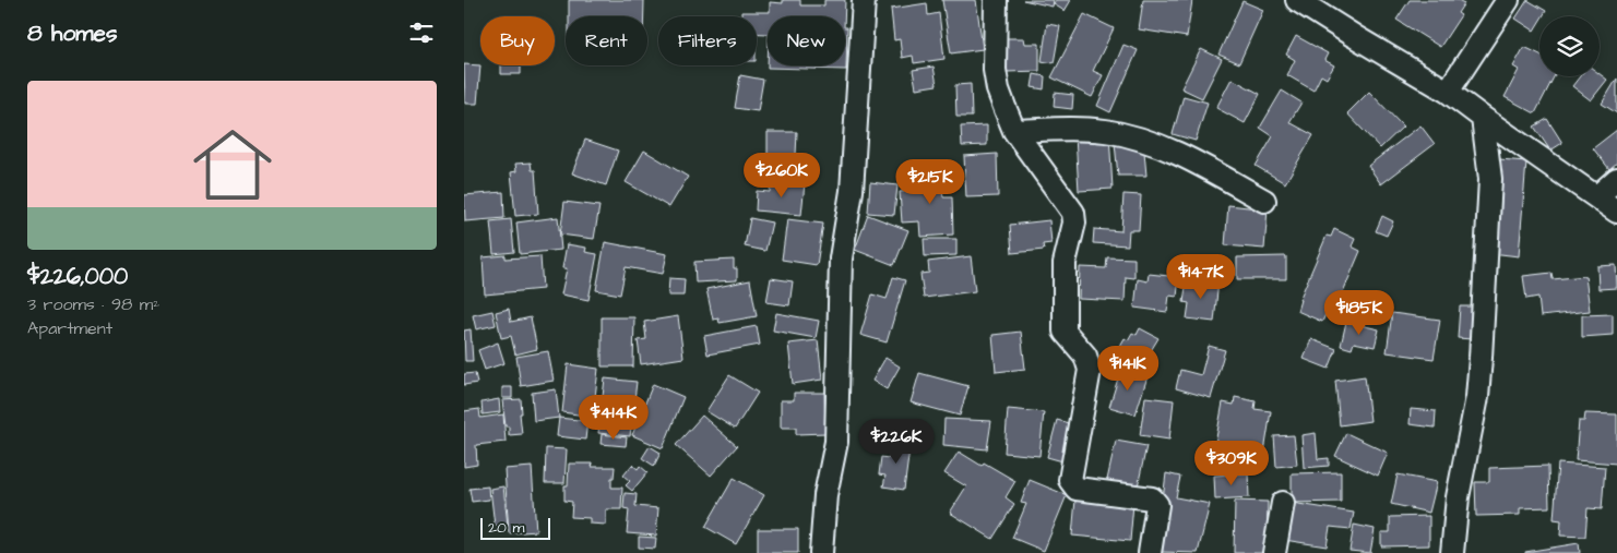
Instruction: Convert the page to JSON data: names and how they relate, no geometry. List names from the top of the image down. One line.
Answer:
{"scale_bar":"20 m","page":{"heading":"8 homes","chip":["Buy","Rent","Filters","New"],"list":[{"name":"$226,000","note":"3 rooms · 98 m² · Apartment"}],"price":["$260K","$215K","$147K","$185K","$141K","$414K","$226K","$309K"],"scale":"20 m"}}
